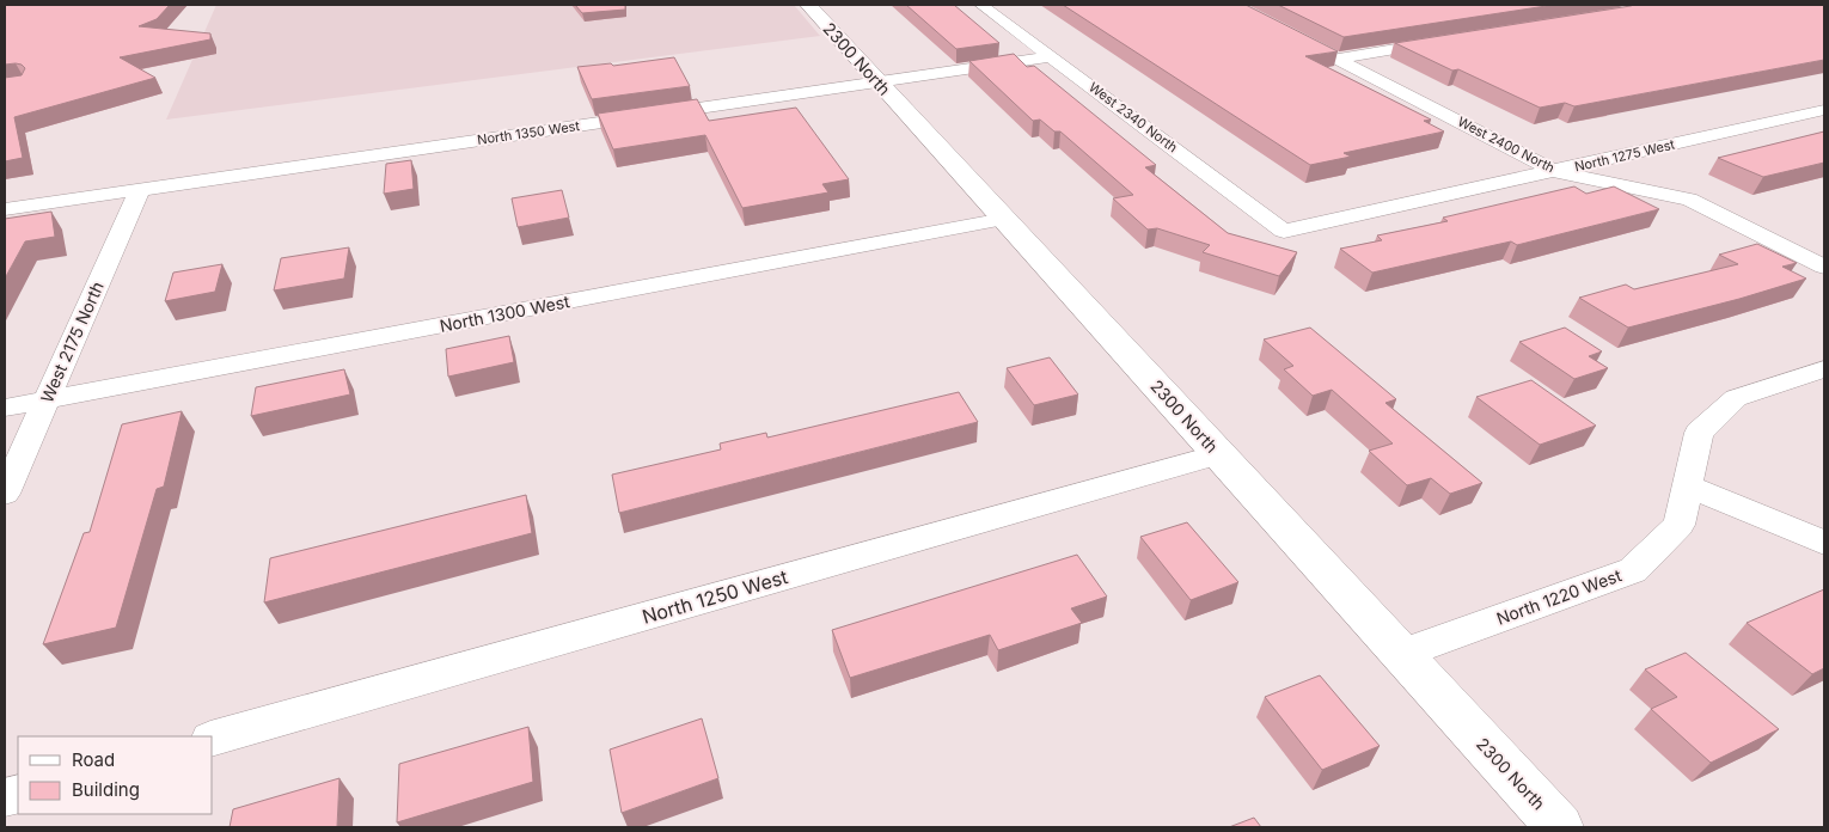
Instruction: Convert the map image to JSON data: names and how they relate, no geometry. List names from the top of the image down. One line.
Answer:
{"streets":{"street":["2300 North","West 2340 North","North 1350 West","West 2400 North","North 1275 West","North 1300 West","West 2175 North","North 1250 West","North 1220 West"]},"crossings":[["2300 North","North 1350 West"],["2300 North","North 1300 West"],["2300 North","North 1250 West"],["2300 North","North 1220 West"],["West 2340 North","North 1350 West"],["West 2340 North","North 1275 West"],["North 1350 West","West 2175 North"],["West 2400 North","North 1275 West"],["North 1300 West","West 2175 North"]],"legend":["Road","Building"]}
